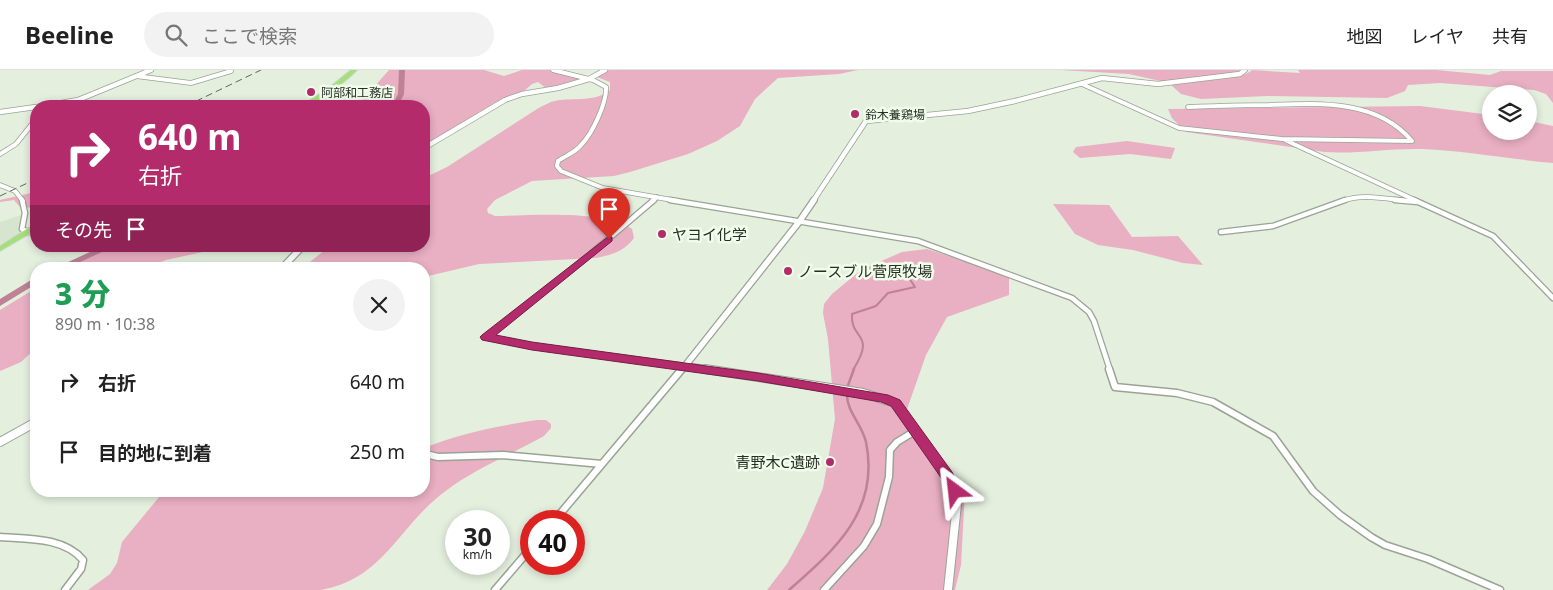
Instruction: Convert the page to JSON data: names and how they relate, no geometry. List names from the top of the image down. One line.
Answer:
{"places":["阿部和工務店","鈴木養鶏場","ヤヨイ化学","ノースブル菅原牧場","青野木C遺跡"],"page":{"header":"Beeline","search":"ここで検索","nav":["地図","レイヤ","共有"],"turn":["640 m","右折"],"then":"その先","heading":["3 分","890 m · 10:38"],"list":[{"name":"右折","value":"640 m"},{"name":"目的地に到着","value":"250 m"}],"speed":"30 km/h","limit":"40"}}
